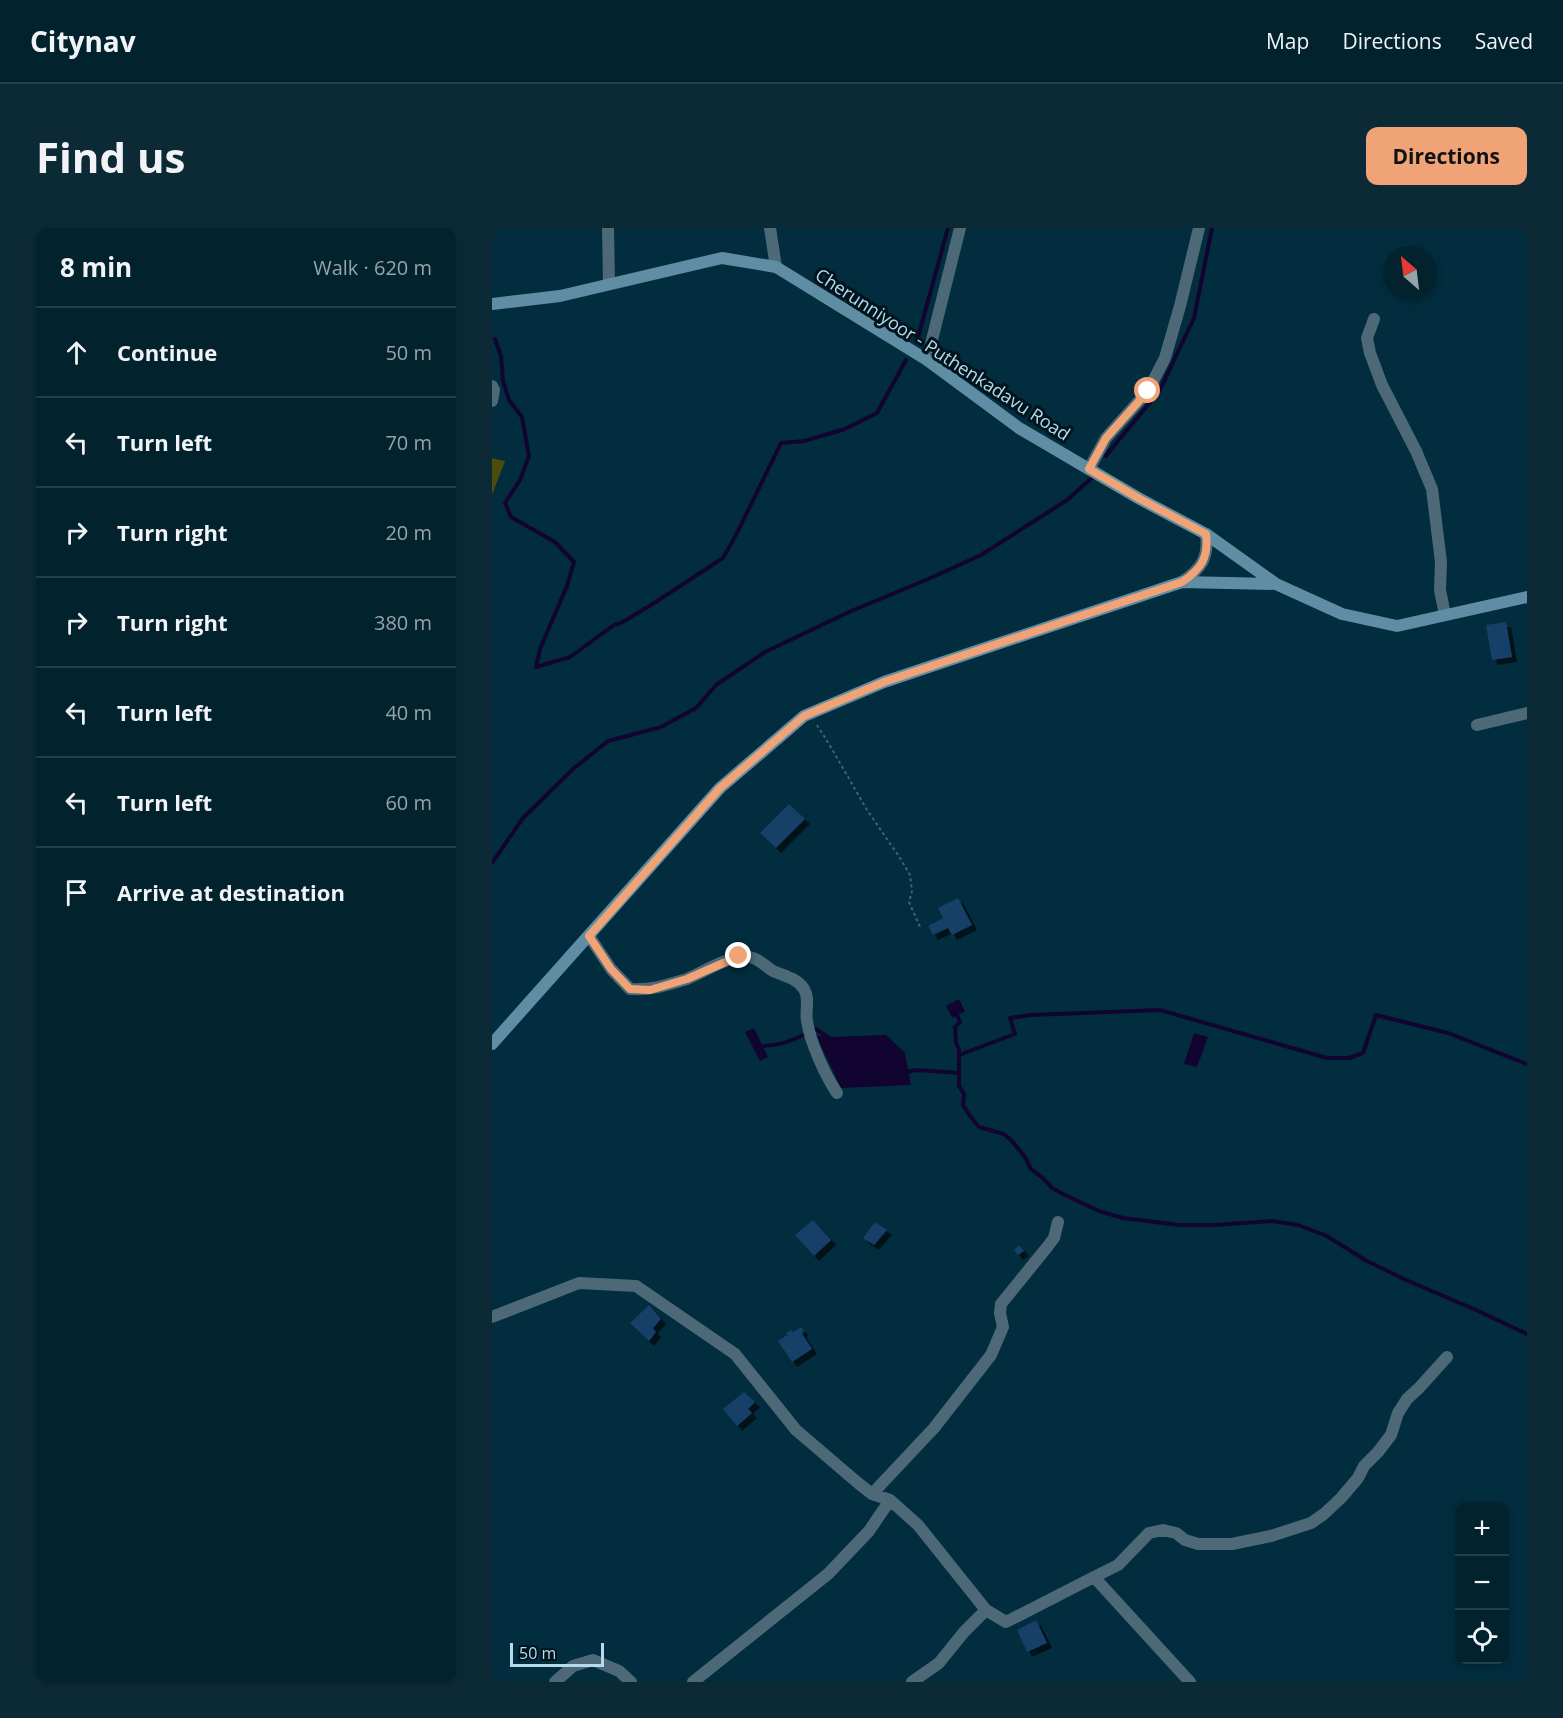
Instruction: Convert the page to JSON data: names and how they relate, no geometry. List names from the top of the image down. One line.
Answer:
{"streets":{"main road":["Cherunniyoor - Puthenkadavu Road"]},"scale_bar":"50 m","north":"top left","page":{"header":"Citynav","nav":["Map","Directions","Saved"],"buttons":"Directions","title":"Find us","heading":["8 min","Walk · 620 m"],"list":[["Continue","50 m"],["Turn left","70 m"],["Turn right","20 m"],["Turn right","380 m"],["Turn left","40 m"],["Turn left","60 m"],"Arrive at destination"],"map_buttons":["+","−"],"scale":"50 m"}}
